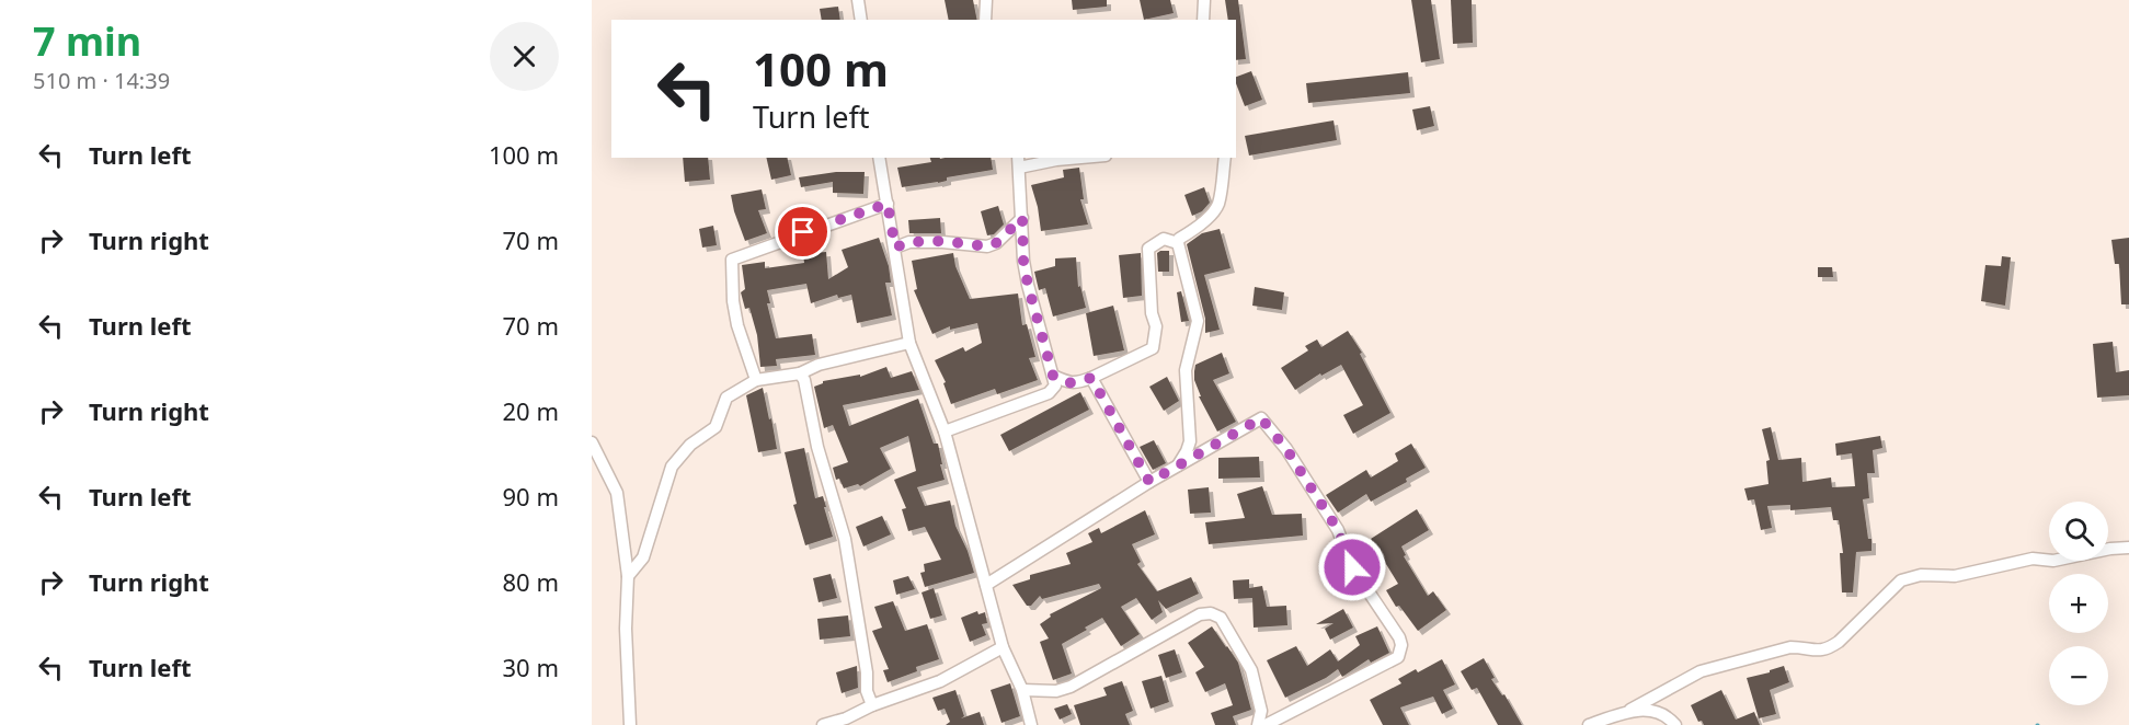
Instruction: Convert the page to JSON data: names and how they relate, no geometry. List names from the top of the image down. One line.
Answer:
{"page":{"heading":["7 min","510 m · 14:39"],"turn":["100 m","Turn left"],"list":[{"name":"Turn left","value":"100 m"},{"name":"Turn right","value":"70 m"},{"name":"Turn left","value":"70 m"},{"name":"Turn right","value":"20 m"},{"name":"Turn left","value":"90 m"},{"name":"Turn right","value":"80 m"},{"name":"Turn left","value":"30 m"}],"map_buttons":["+","−"]}}
